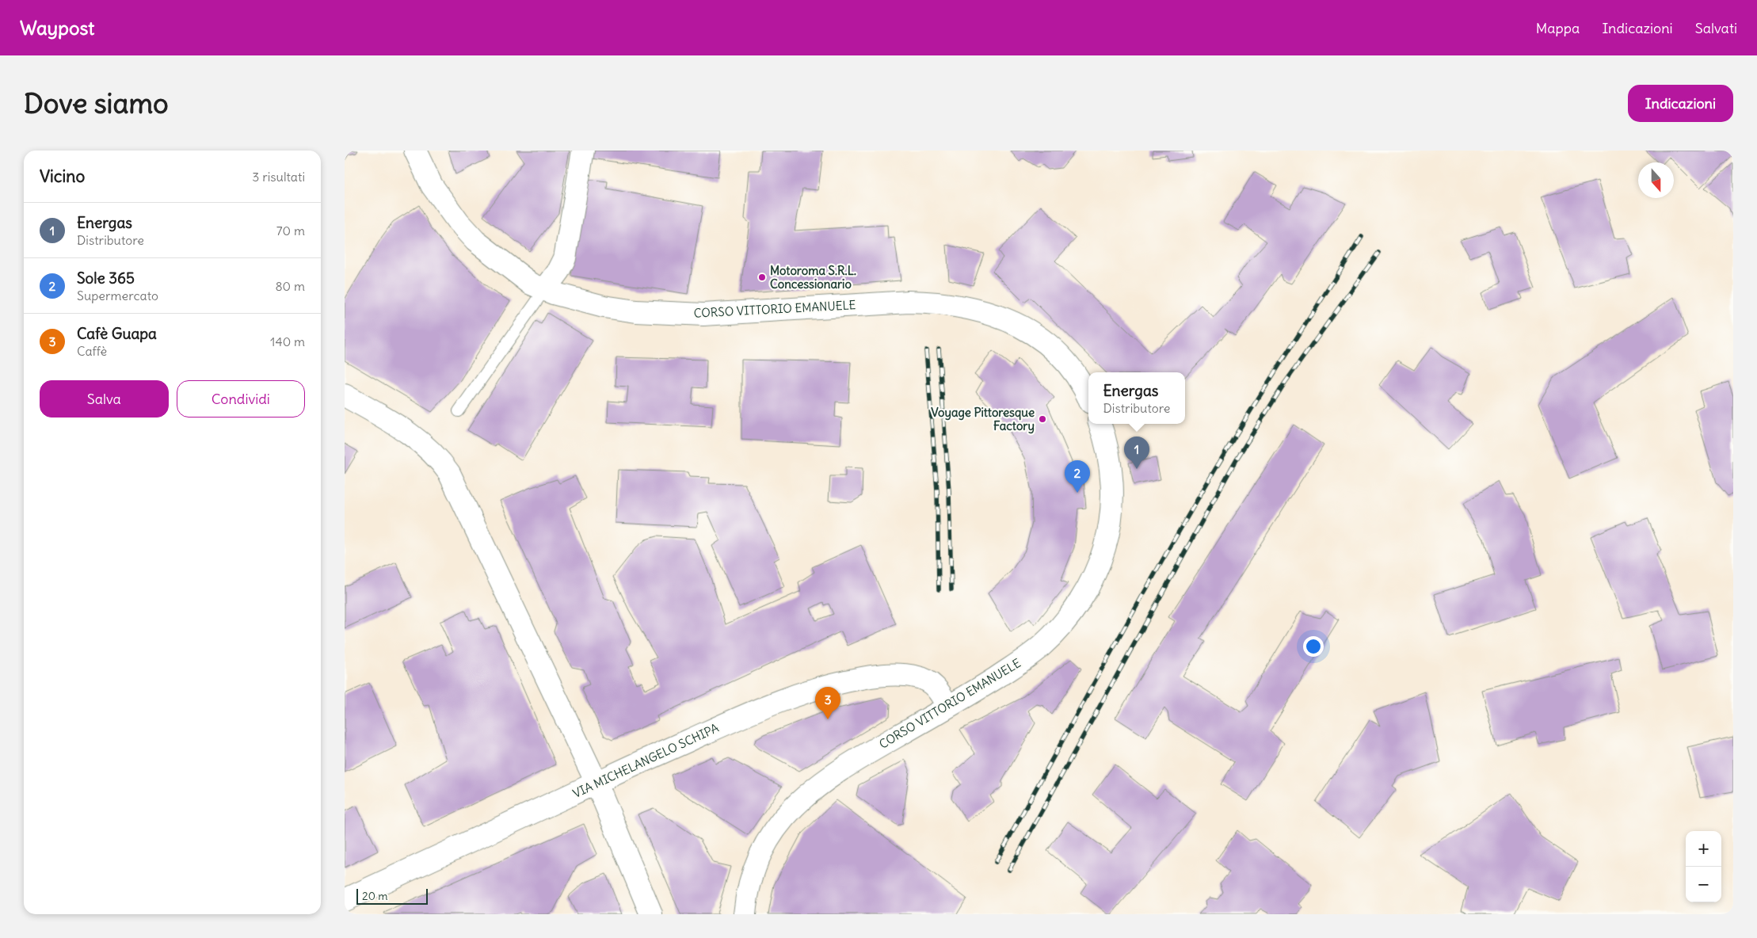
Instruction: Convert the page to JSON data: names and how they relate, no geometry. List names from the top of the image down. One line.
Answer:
{"streets":{"street":["CORSO VITTORIO EMANUELE","VIA MICHELANGELO SCHIPA"]},"crossings":[["CORSO VITTORIO EMANUELE","VIA MICHELANGELO SCHIPA"]],"places":["Motoroma S.R.L. Concessionario","Voyage Pittoresque Factory"],"scale_bar":"20 m","north":"bottom","page":{"header":"Waypost","nav":["Mappa","Indicazioni","Salvati"],"buttons":["Indicazioni",["Salva","Condividi"]],"title":"Dove siamo","heading":["Vicino","3 risultati"],"list":[{"mark":"1","name":"Energas","note":"Distributore","value":"70 m"},{"mark":"2","name":"Sole 365","note":"Supermercato","value":"80 m"},{"mark":"3","name":"Cafè Guapa","note":"Caffè","value":"140 m"}],"popup":["Energas","Distributore"],"pins":["1","2","3"],"map_buttons":["+","−"],"scale":"20 m"}}
